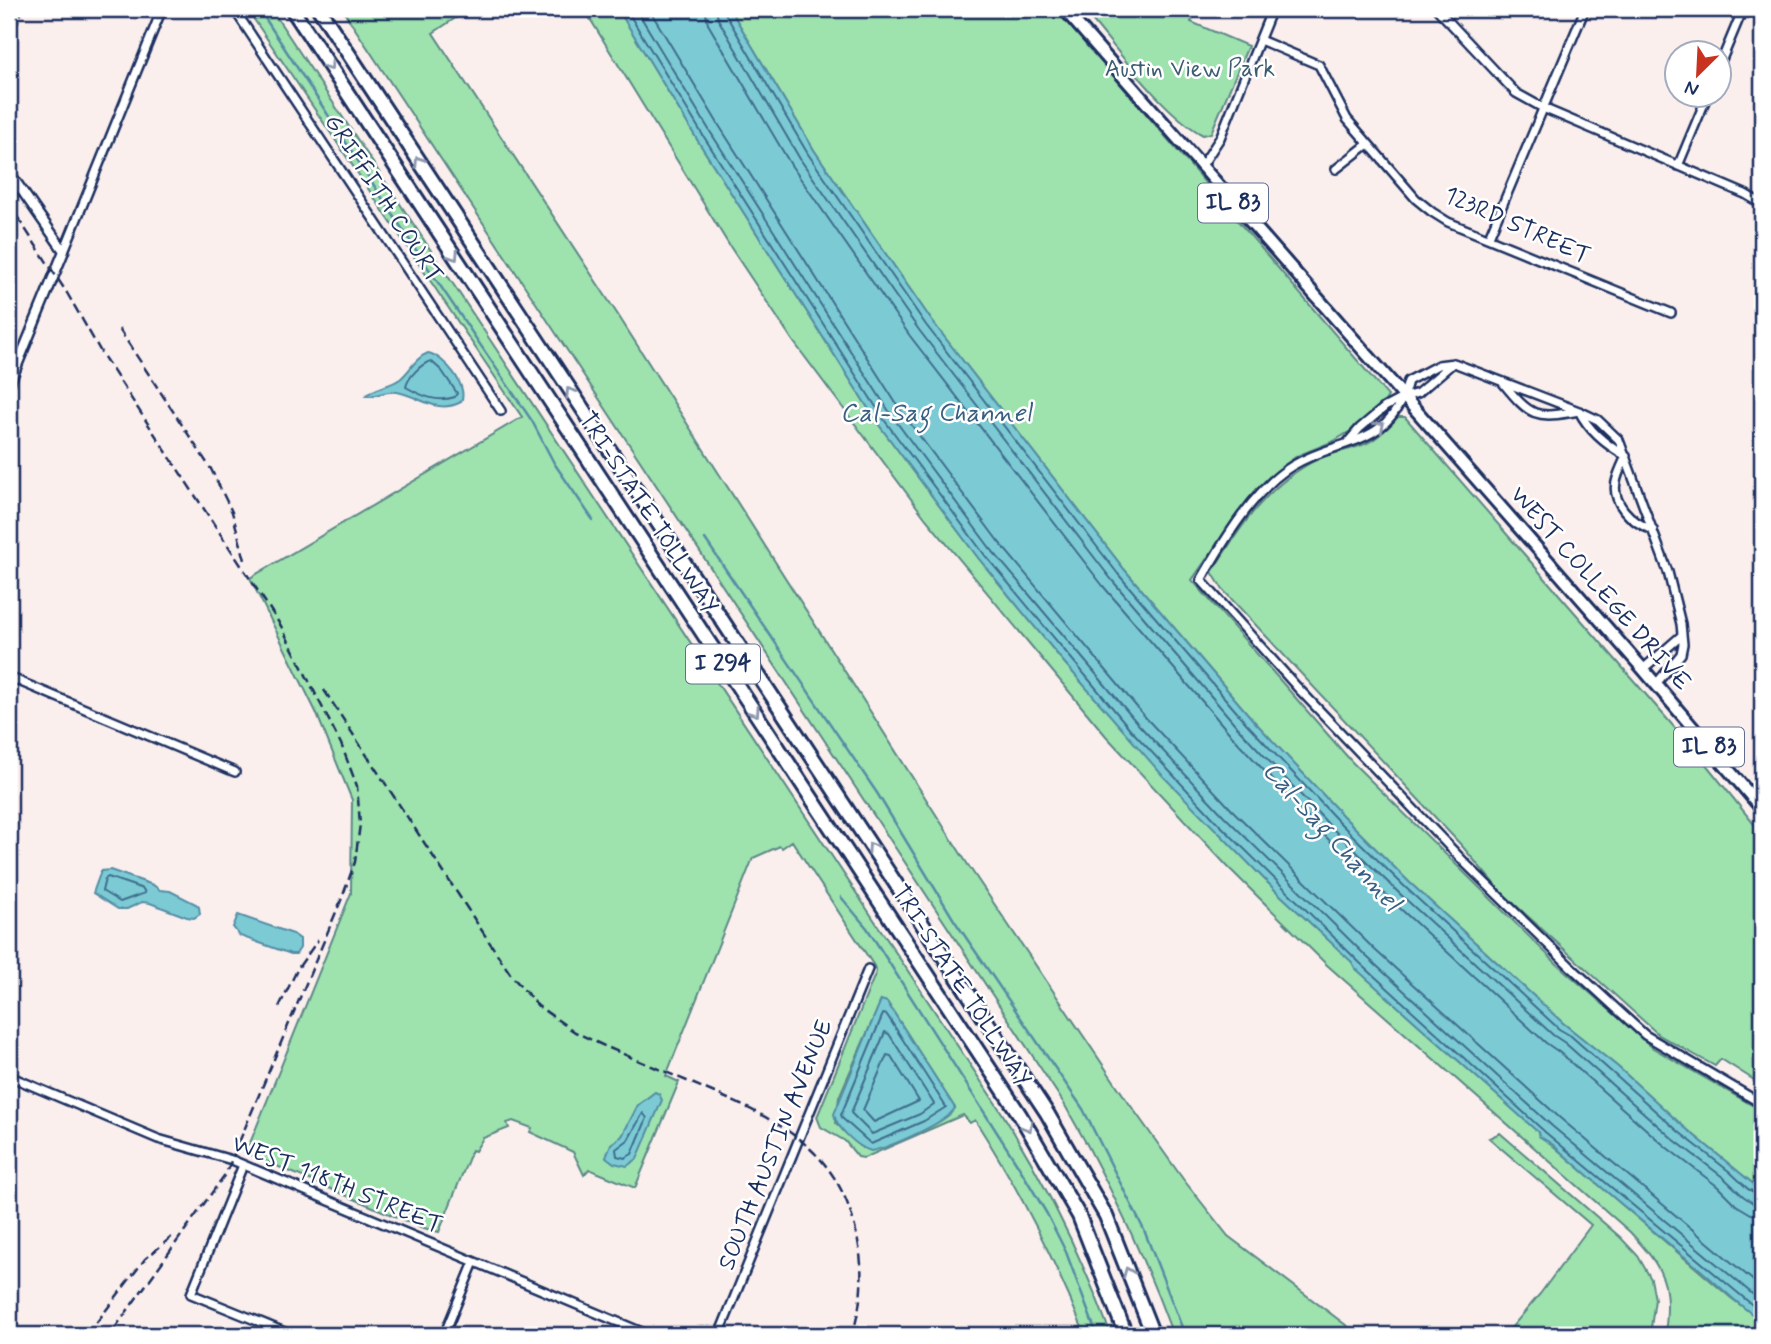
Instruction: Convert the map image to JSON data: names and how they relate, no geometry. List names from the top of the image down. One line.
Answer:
{"streets":{"highway":["TRI-STATE TOLLWAY","I 294"],"main road":["IL 83","WEST COLLEGE DRIVE"],"street":["GRIFFITH COURT","123RD STREET","SOUTH AUSTIN AVENUE","WEST 118TH STREET"]},"crossings":[["IL 83","WEST COLLEGE DRIVE"]],"water":["Cal-Sag Channel"],"parks":["Austin View Park"],"north":"bottom left"}
